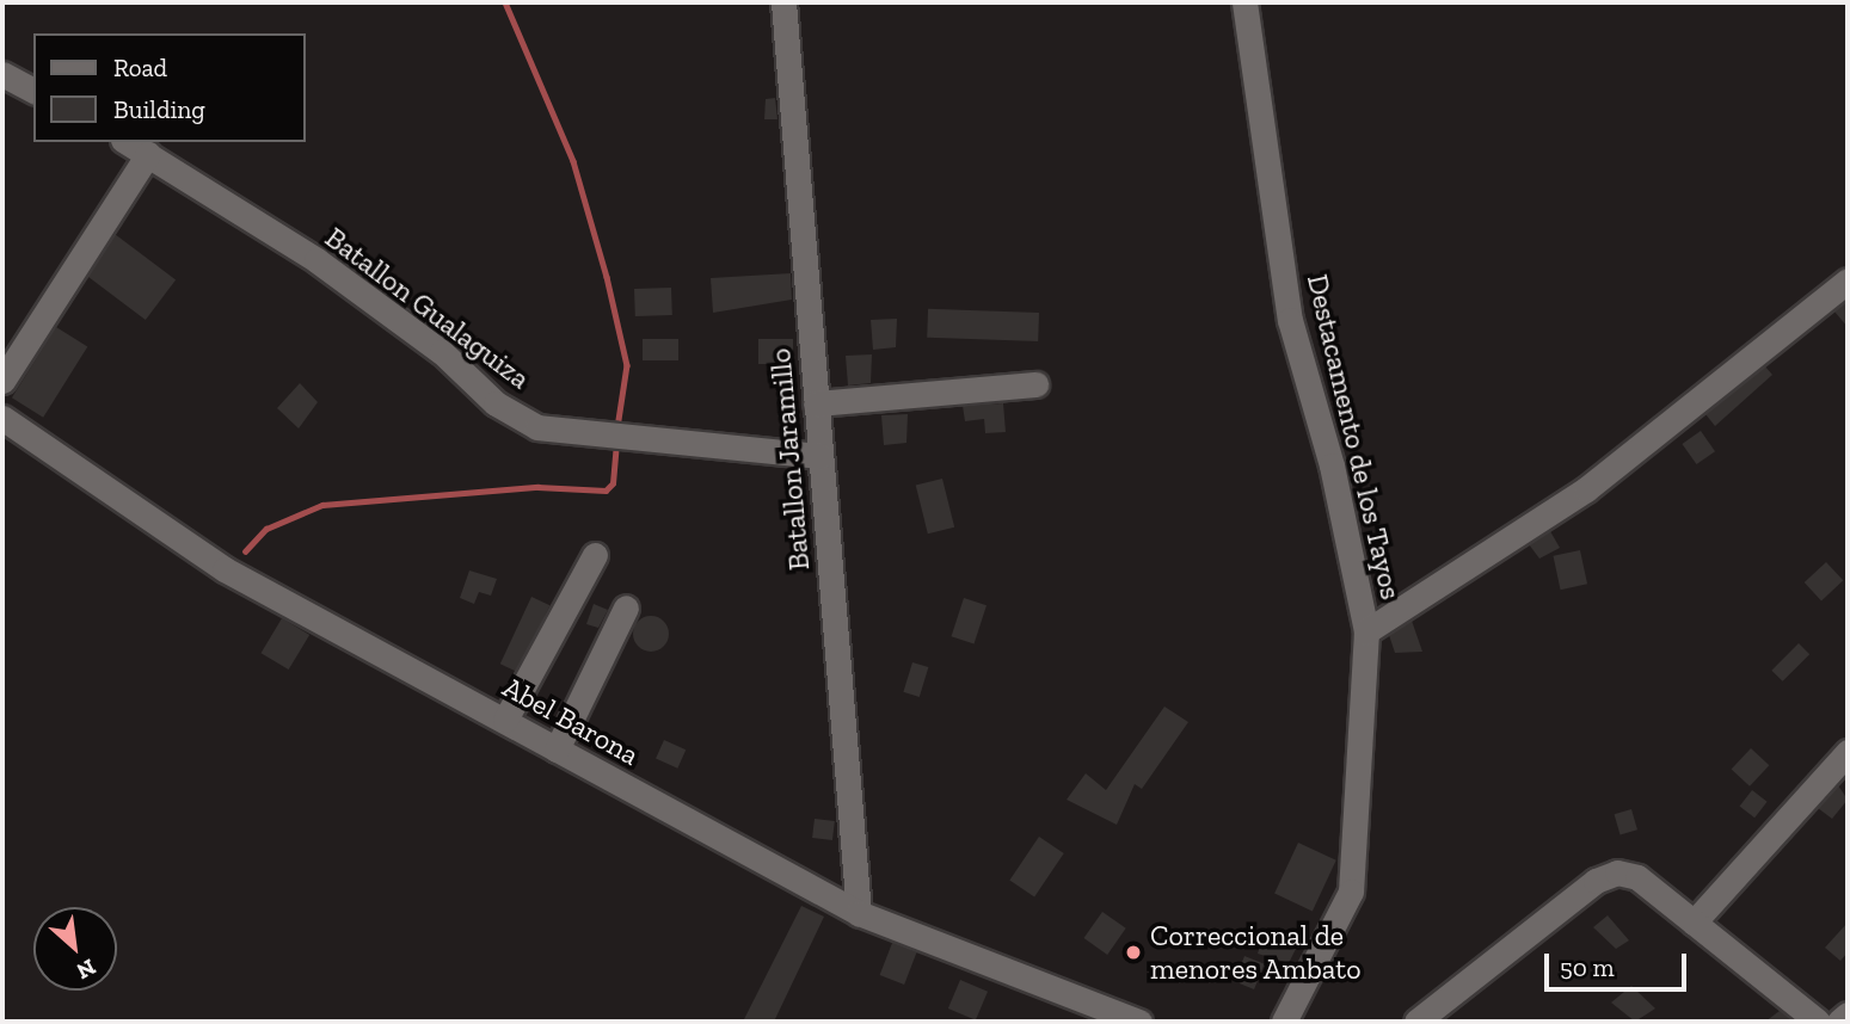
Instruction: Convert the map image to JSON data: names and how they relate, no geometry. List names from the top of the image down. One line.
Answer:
{"streets":{"street":["Batallon Gualaguiza","Destacamento de los Tayos","Batallon Jaramillo","Abel Barona"]},"crossings":[["Batallon Gualaguiza","Batallon Jaramillo"],["Batallon Jaramillo","Abel Barona"]],"places":["Correccional de menores Ambato"],"legend":["Road","Building"],"scale_bar":"50 m","north":"bottom right"}
